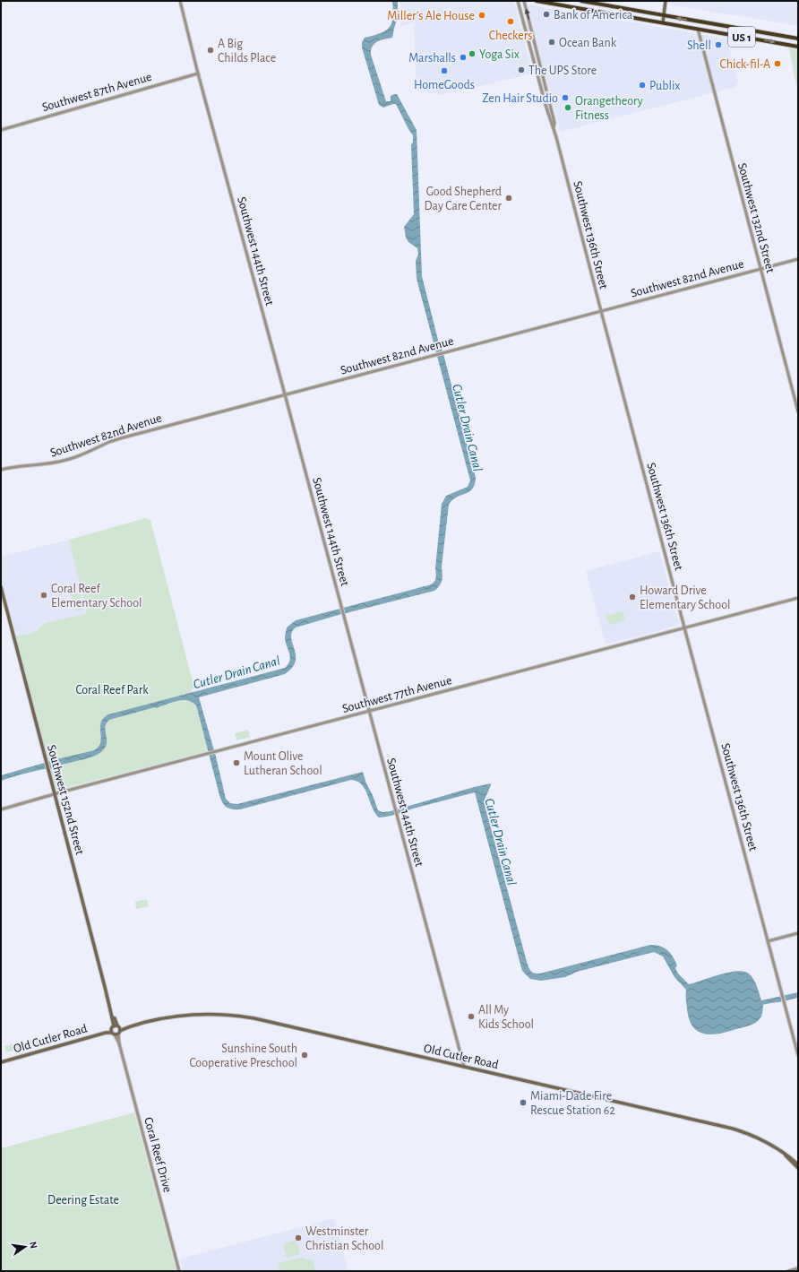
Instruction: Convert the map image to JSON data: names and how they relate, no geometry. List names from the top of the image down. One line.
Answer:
{"streets":{"highway":["US 1"],"main road":["Southwest 152nd Street","Old Cutler Road"],"street":["Southwest 87th Avenue","Southwest 132nd Street","Southwest 136th Street","Southwest 144th Street","Southwest 82nd Avenue","Southwest 77th Avenue","Coral Reef Drive"]},"crossings":[["US 1","Southwest 132nd Street"],["Southwest 87th Avenue","Southwest 144th Street"],["Southwest 132nd Street","Southwest 82nd Avenue"],["Southwest 136th Street","Southwest 82nd Avenue"],["Southwest 136th Street","Southwest 77th Avenue"],["Southwest 144th Street","Southwest 82nd Avenue"],["Southwest 144th Street","Southwest 77th Avenue"],["Southwest 144th Street","Old Cutler Road"],["Southwest 77th Avenue","Southwest 152nd Street"],["Southwest 152nd Street","Old Cutler Road"],["Southwest 152nd Street","Coral Reef Drive"],["Old Cutler Road","Coral Reef Drive"]],"water":["Cutler Drain Canal"],"parks":["Coral Reef Park","Deering Estate"],"places":["Bank of America","Miller's Ale House","Checkers","Ocean Bank","Shell","A Big Childs Place","Yoga Six","Marshalls","Chick-fil-A","The UPS Store","HomeGoods","Publix","Zen Hair Studio","Orangetheory Fitness","Good Shepherd Day Care Center","Coral Reef Elementary School","Howard Drive Elementary School","Mount Olive Lutheran School","All My Kids School","Sunshine South Cooperative Preschool","Miami-Dade Fire Rescue Station 62","Westminster Christian School"],"north":"right"}
